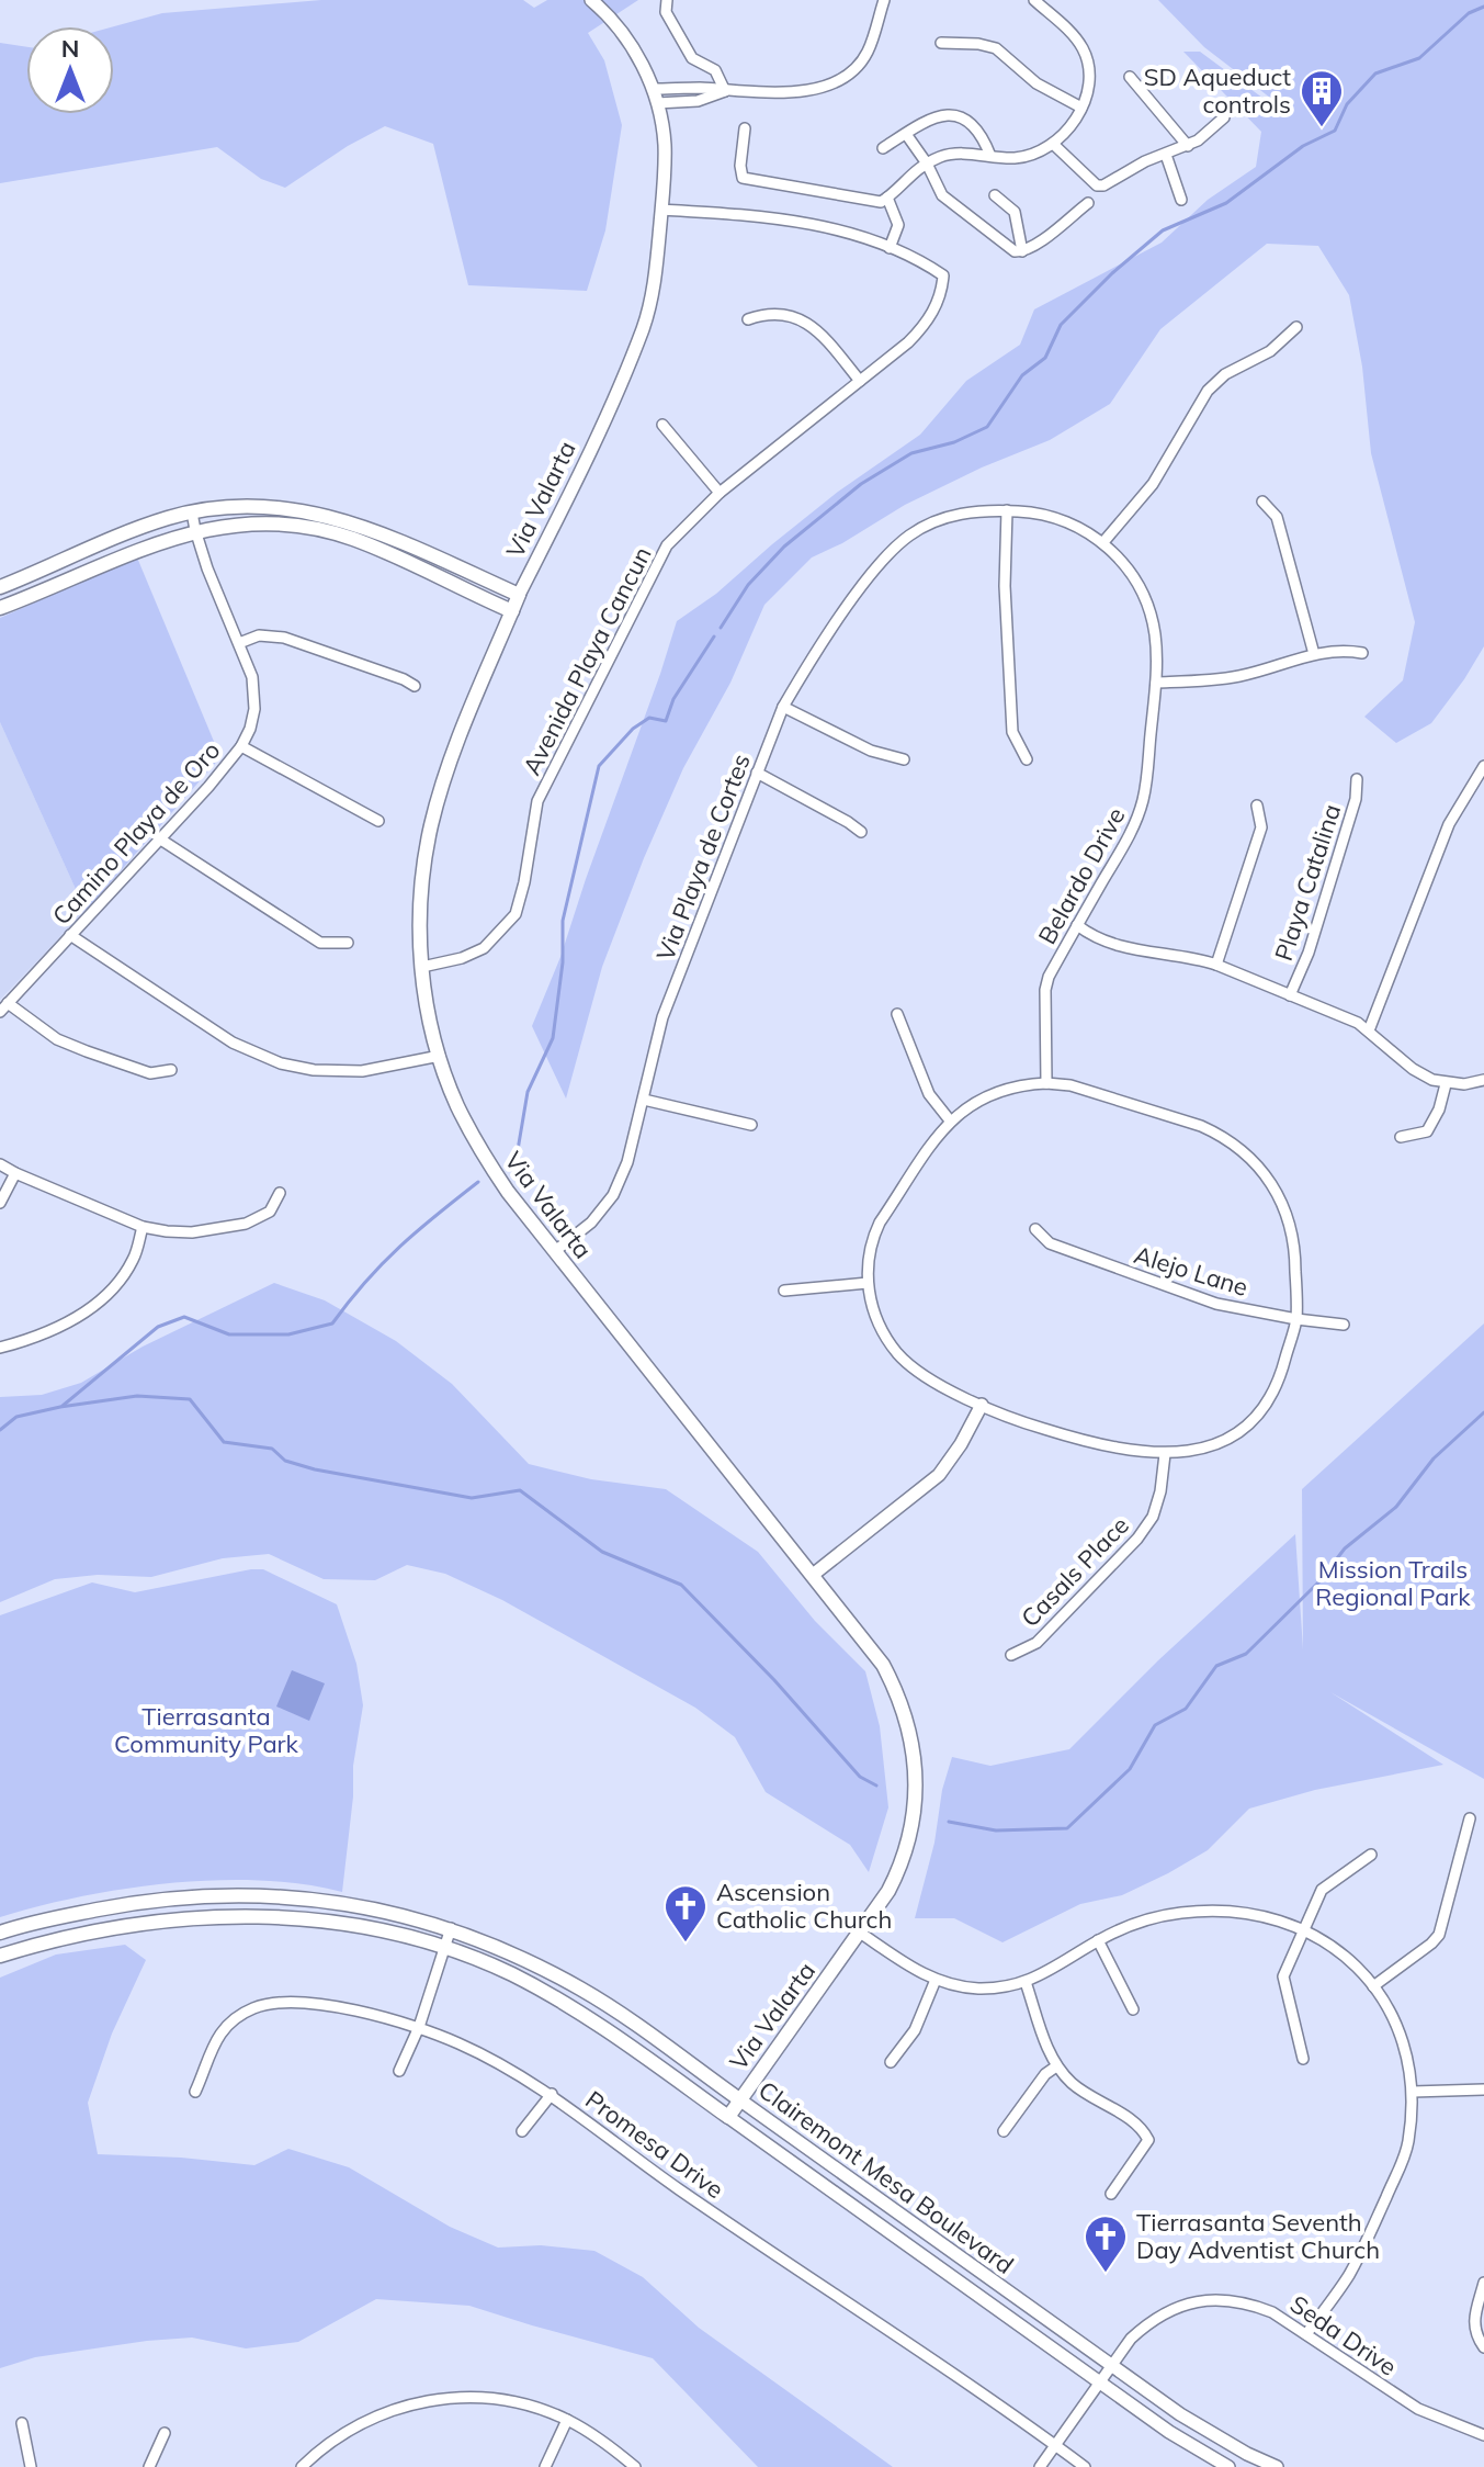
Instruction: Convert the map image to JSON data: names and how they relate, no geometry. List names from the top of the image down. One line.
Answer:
{"streets":{"main road":["Via Valarta","Clairemont Mesa Boulevard"],"street":["Avenida Playa Cancun","Camino Playa de Oro","Via Playa de Cortes","Belardo Drive","Playa Catalina","Alejo Lane","Casals Place","Promesa Drive","Seda Drive"]},"crossings":[["Via Valarta","Avenida Playa Cancun"],["Via Valarta","Via Playa de Cortes"],["Via Valarta","Clairemont Mesa Boulevard"],["Via Playa de Cortes","Belardo Drive"],["Promesa Drive","Seda Drive"],["Clairemont Mesa Boulevard","Seda Drive"]],"parks":["Mission Trails Regional Park","Tierrasanta Community Park"],"places":{"building":["SD Aqueduct controls"],"church":["Ascension Catholic Church","Tierrasanta Seventh Day Adventist Church"]},"north":"top"}
